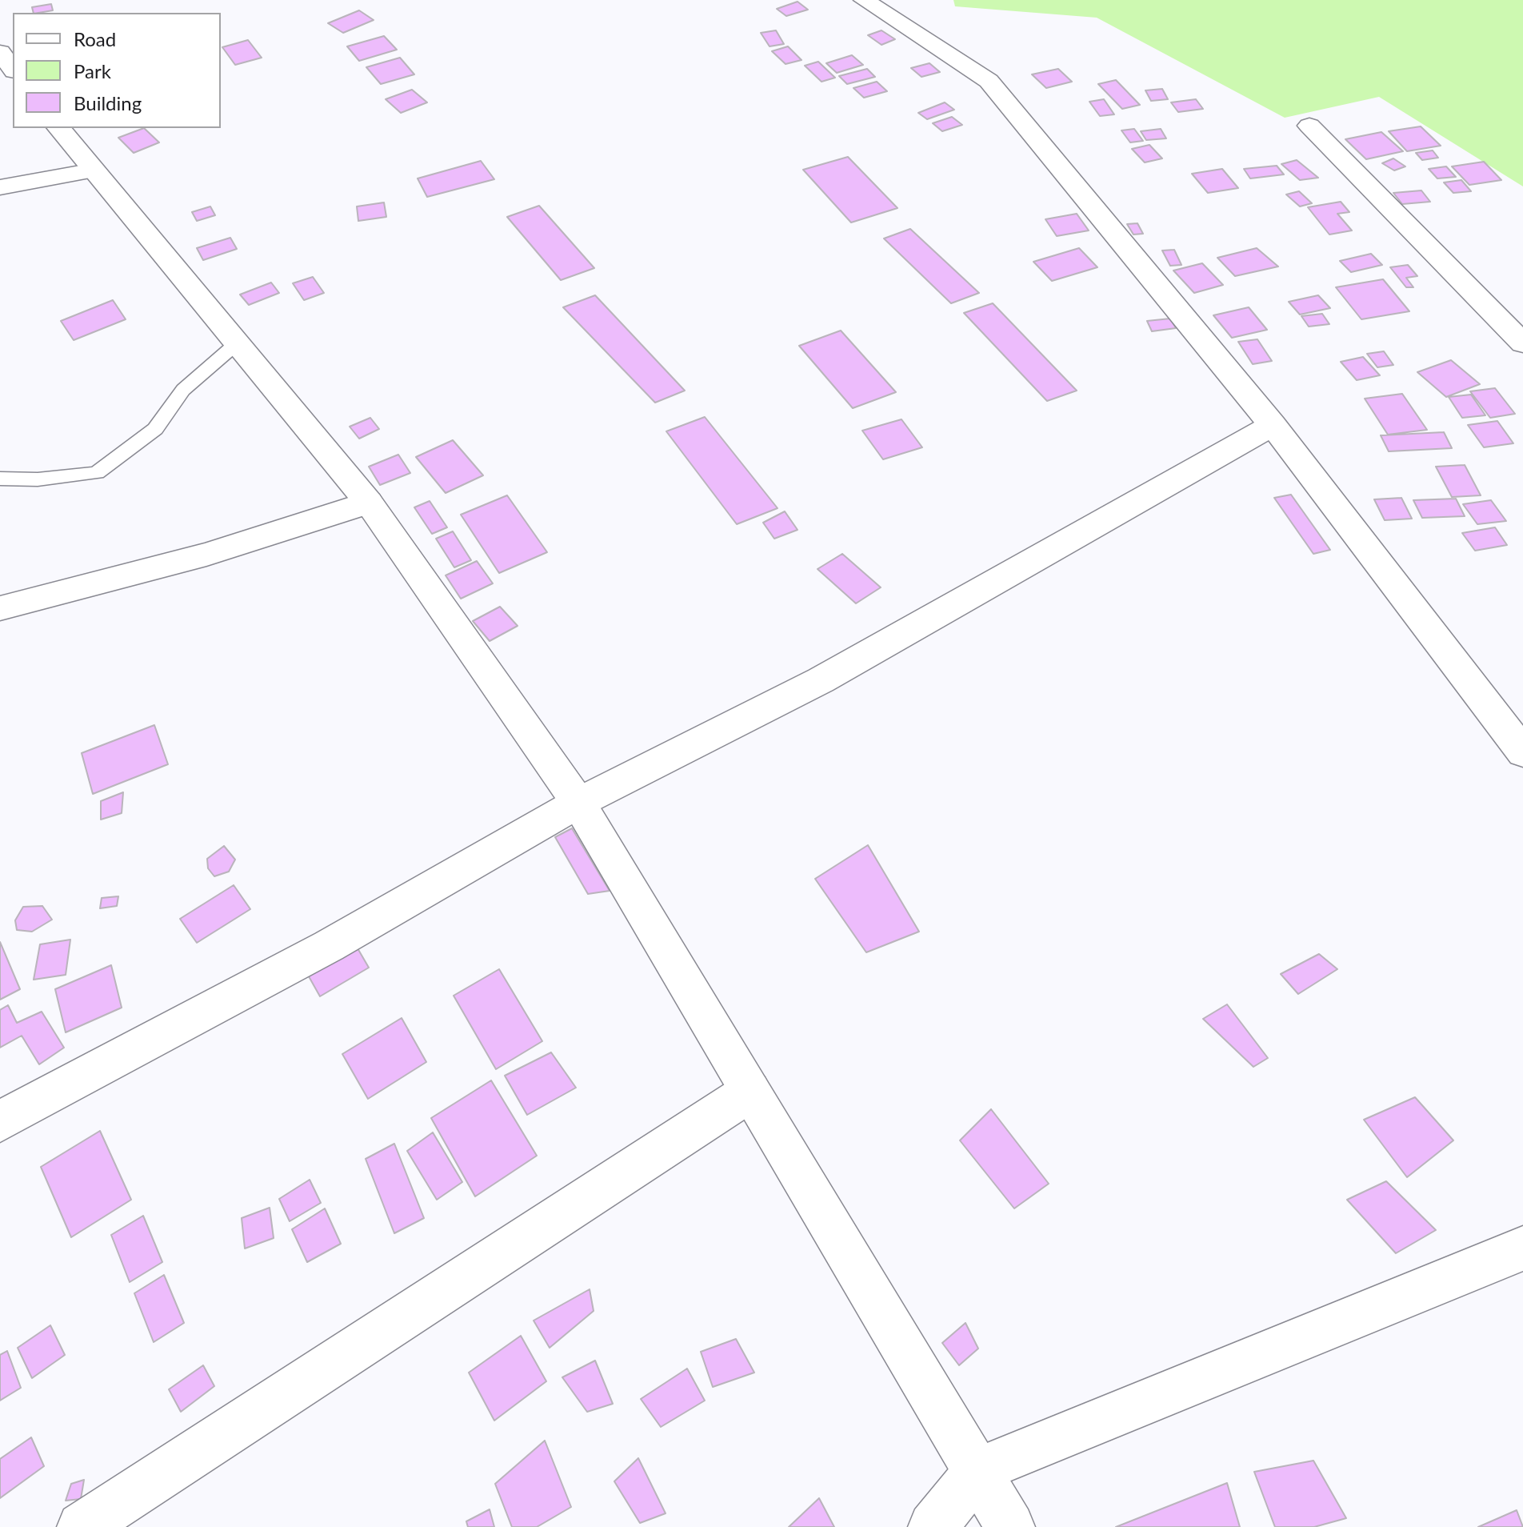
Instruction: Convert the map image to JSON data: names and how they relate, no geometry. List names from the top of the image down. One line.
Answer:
{"legend":["Road","Park","Building"]}
